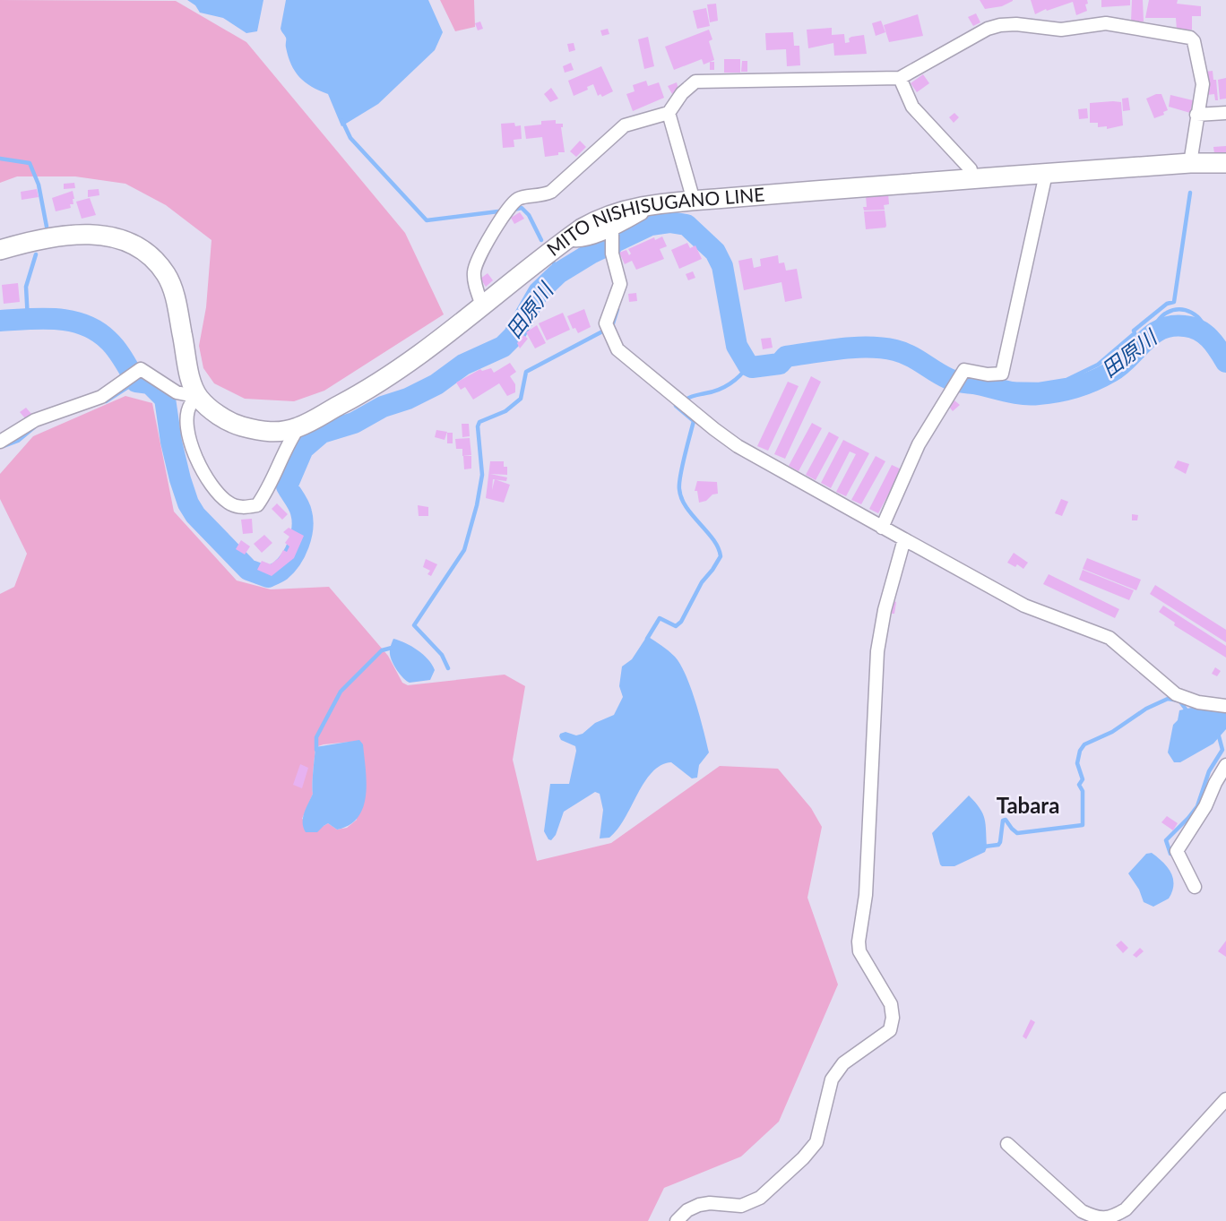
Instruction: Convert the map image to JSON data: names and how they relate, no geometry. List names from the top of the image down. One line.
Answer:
{"streets":{"main road":["MITO NISHISUGANO LINE"]},"districts":["Tabara"],"water":["田原川"]}
